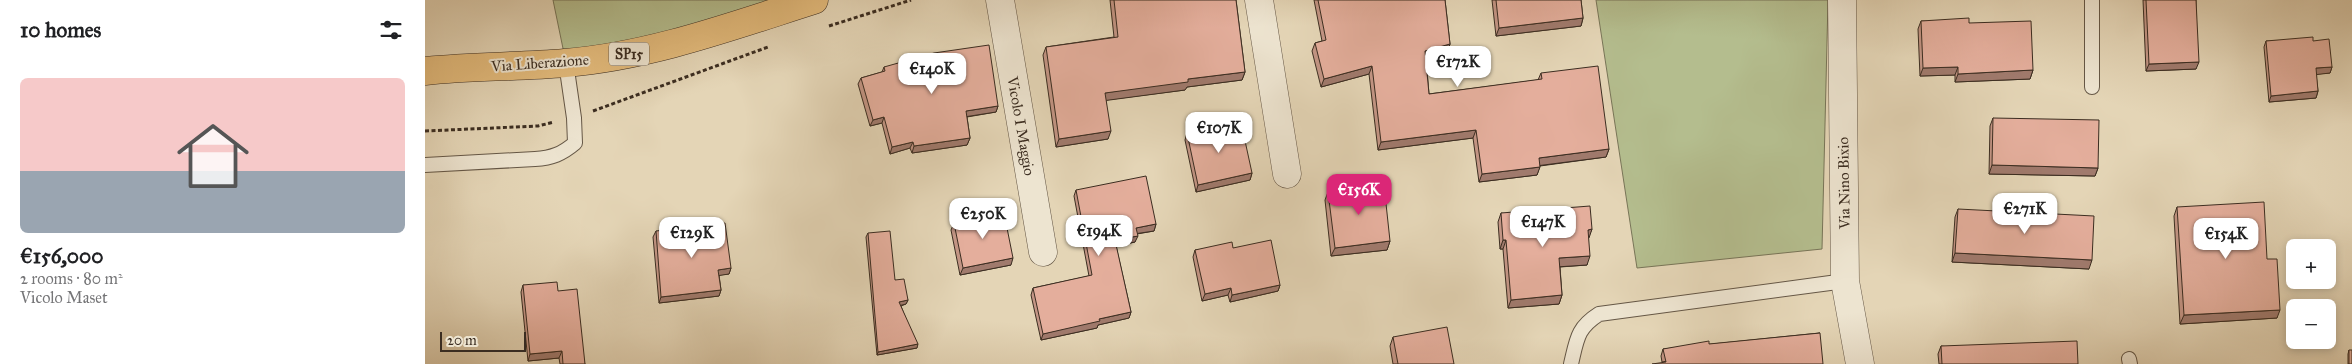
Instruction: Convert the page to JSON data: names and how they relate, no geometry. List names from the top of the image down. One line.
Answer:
{"streets":{"main road":["SP15","Via Liberazione"],"street":["Vicolo I Maggio","Via Nino Bixio"]},"scale_bar":"20 m","page":{"heading":"10 homes","price":["€172K","€140K","€107K","€156K","€271K","€250K","€147K","€194K","€129K","€154K"],"list":[{"name":"€156,000","note":"2 rooms · 80 m² · Vicolo Maset"}],"map_buttons":["+","−"],"scale":"20 m"}}
